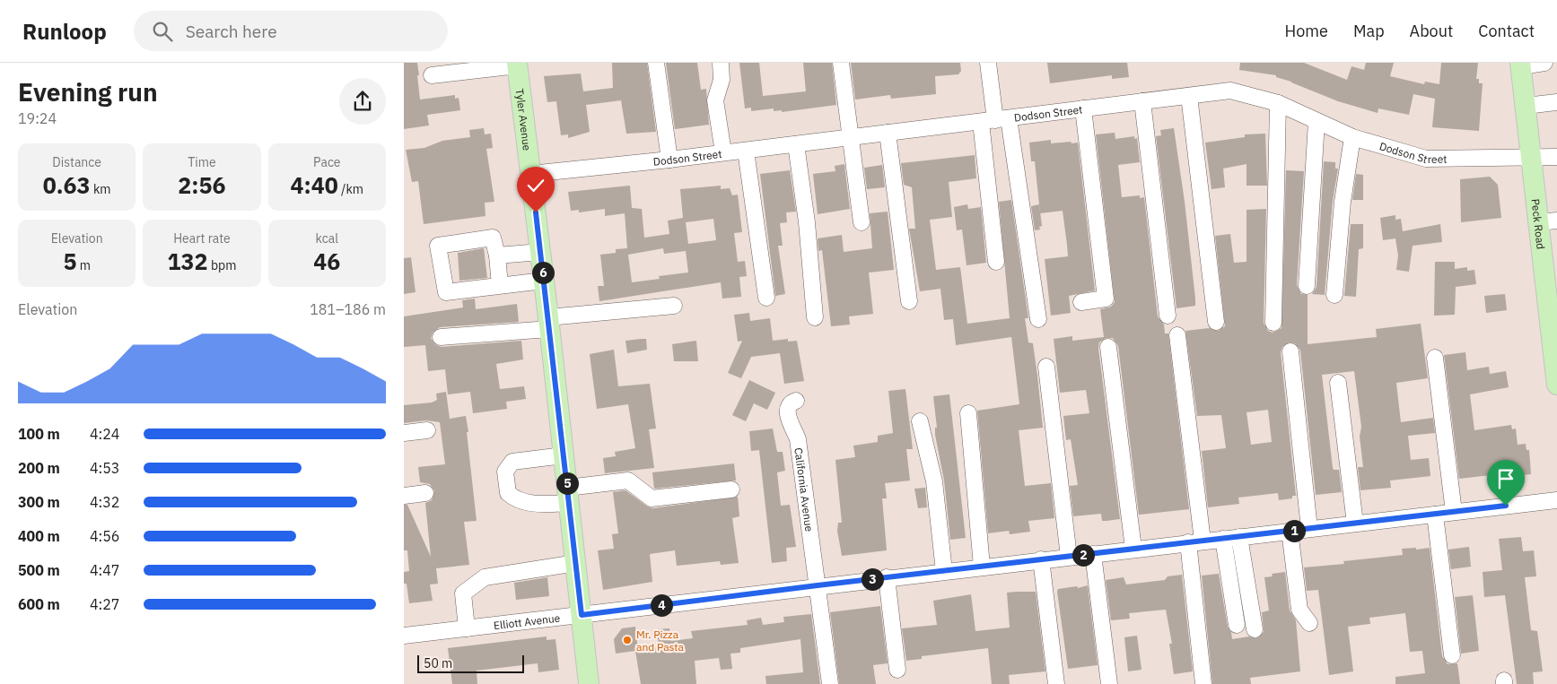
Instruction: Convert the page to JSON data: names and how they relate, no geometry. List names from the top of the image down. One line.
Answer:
{"streets":{"main road":["Tyler Avenue","Peck Road"],"street":["Dodson Street","California Avenue","Elliott Avenue"]},"crossings":[["Dodson Street","Tyler Avenue"],["Dodson Street","Peck Road"],["Tyler Avenue","Elliott Avenue"],["California Avenue","Elliott Avenue"]],"places":["Mr. Pizza and Pasta"],"scale_bar":"50 m","page":{"header":"Runloop","search":"Search here","nav":["Home","Map","About","Contact"],"heading":["Evening run","19:24"],"stats":[["Distance","0.63 km"],["Time","2:56"],["Pace","4:40 /km"],["Elevation","5 m"],["Heart rate","132 bpm"],["kcal","46"]],"pins":["6","5","1","2","3","4"],"chart":["Elevation","181–186 m"],"list":[{"name":"100 m","note":"4:24"},{"name":"200 m","note":"4:53"},{"name":"300 m","note":"4:32"},{"name":"400 m","note":"4:56"},{"name":"500 m","note":"4:47"},{"name":"600 m","note":"4:27"}],"scale":"50 m"}}
